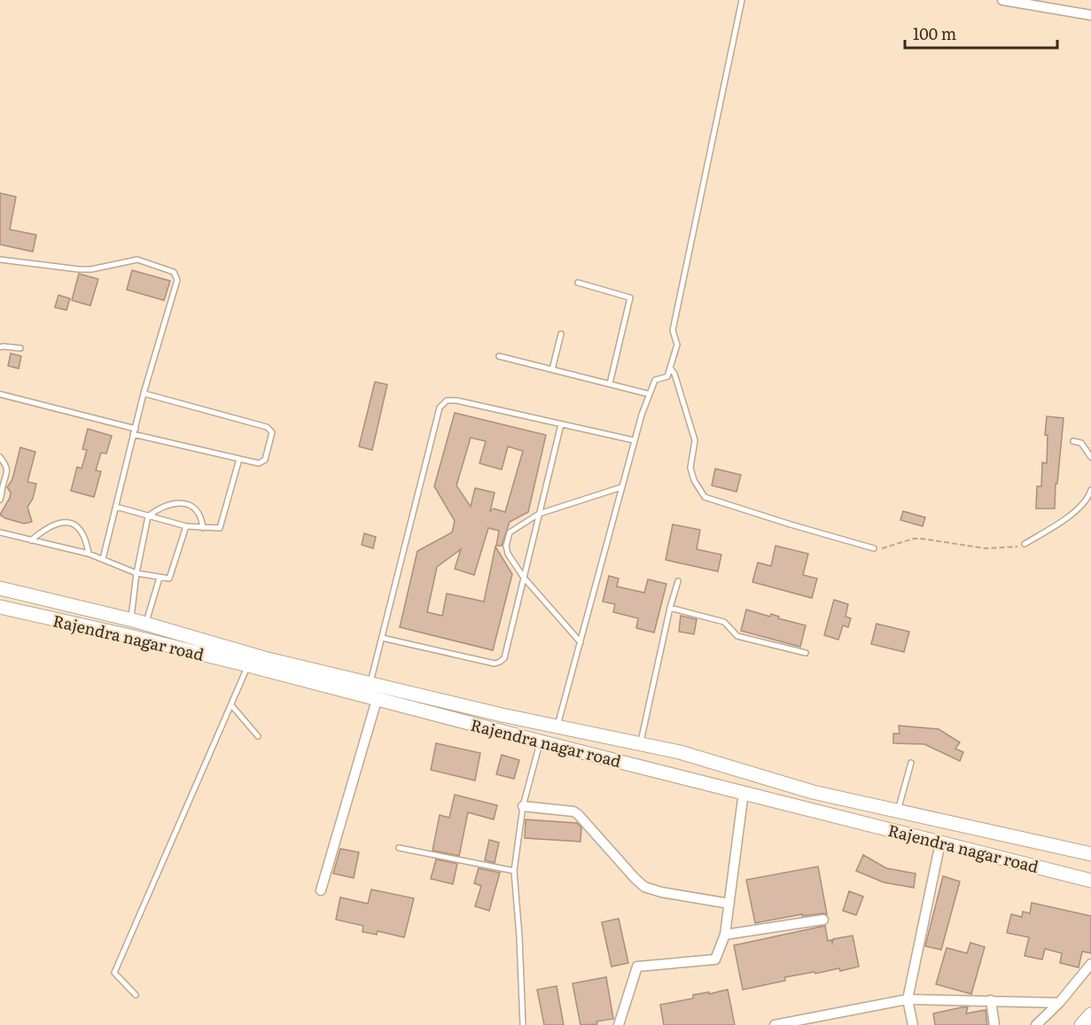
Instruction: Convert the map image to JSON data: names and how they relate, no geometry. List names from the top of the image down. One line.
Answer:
{"streets":{"main road":["Rajendra nagar road"]},"scale_bar":"100 m"}
